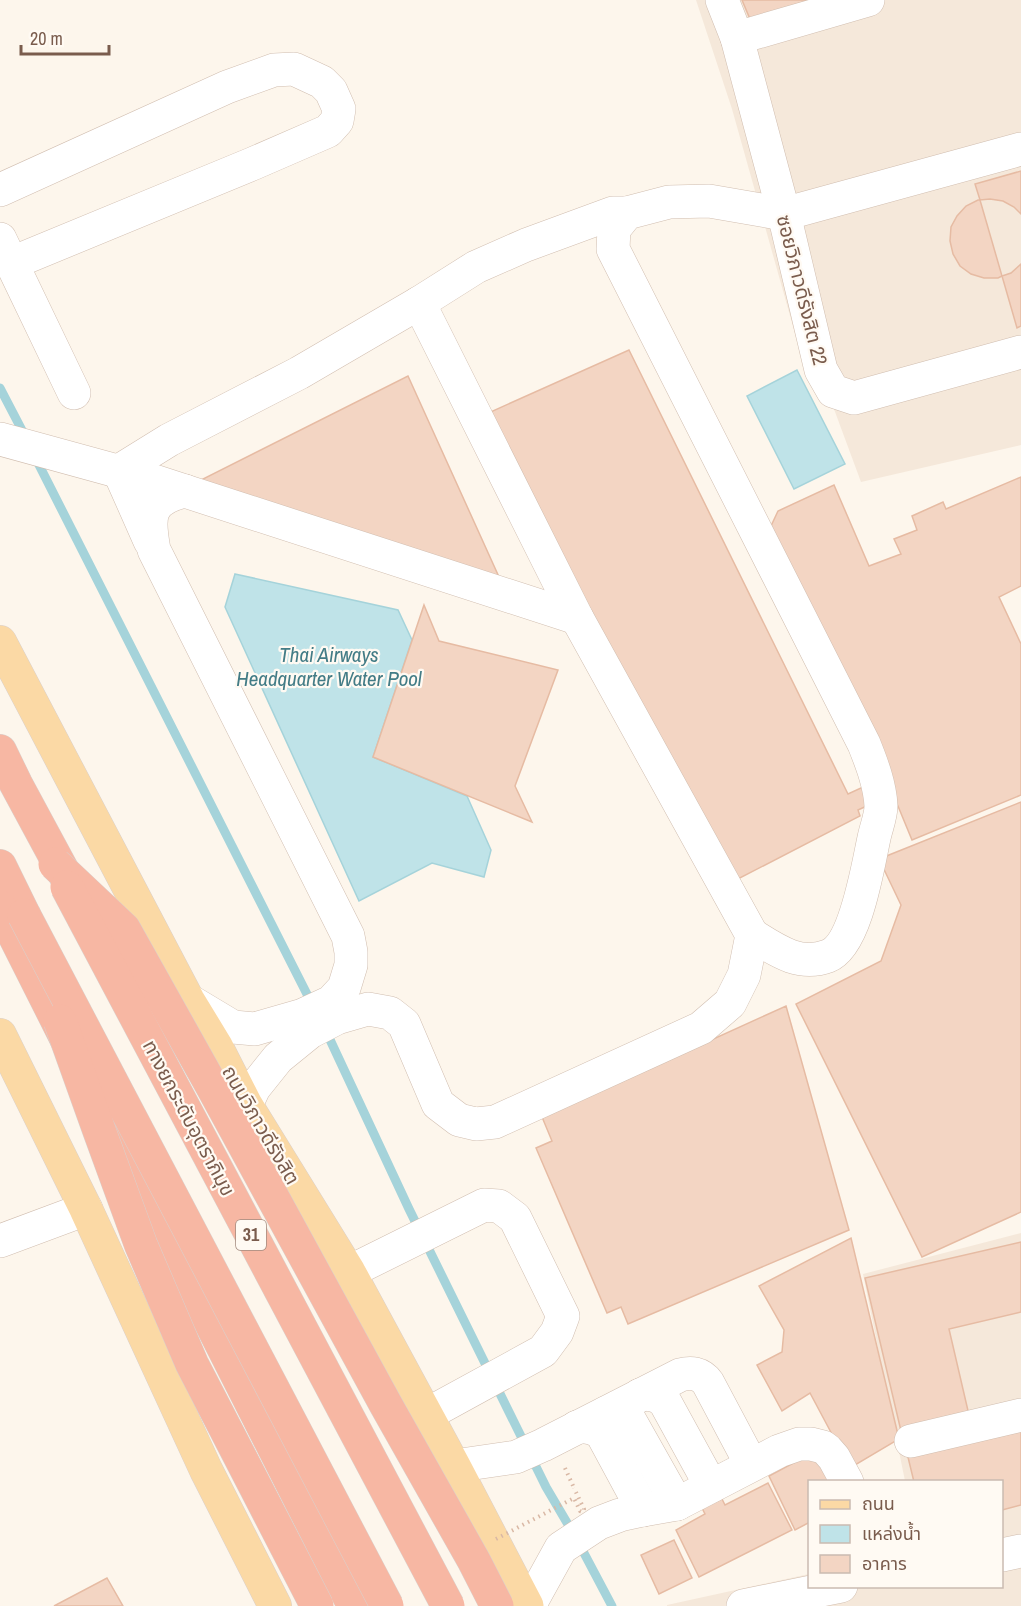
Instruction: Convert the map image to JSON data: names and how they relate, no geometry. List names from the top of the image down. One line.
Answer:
{"streets":{"highway":["ทางยกระดับอุตราภิมุข","31"],"main road":["ถนนวิภาวดีรังสิต"],"street":["ซอยวิภาวดีรังสิต 22"]},"water":["Thai Airways Headquarter Water Pool"],"legend":["ถนน","แหล่งน้ำ","อาคาร"],"scale_bar":"20 m"}
